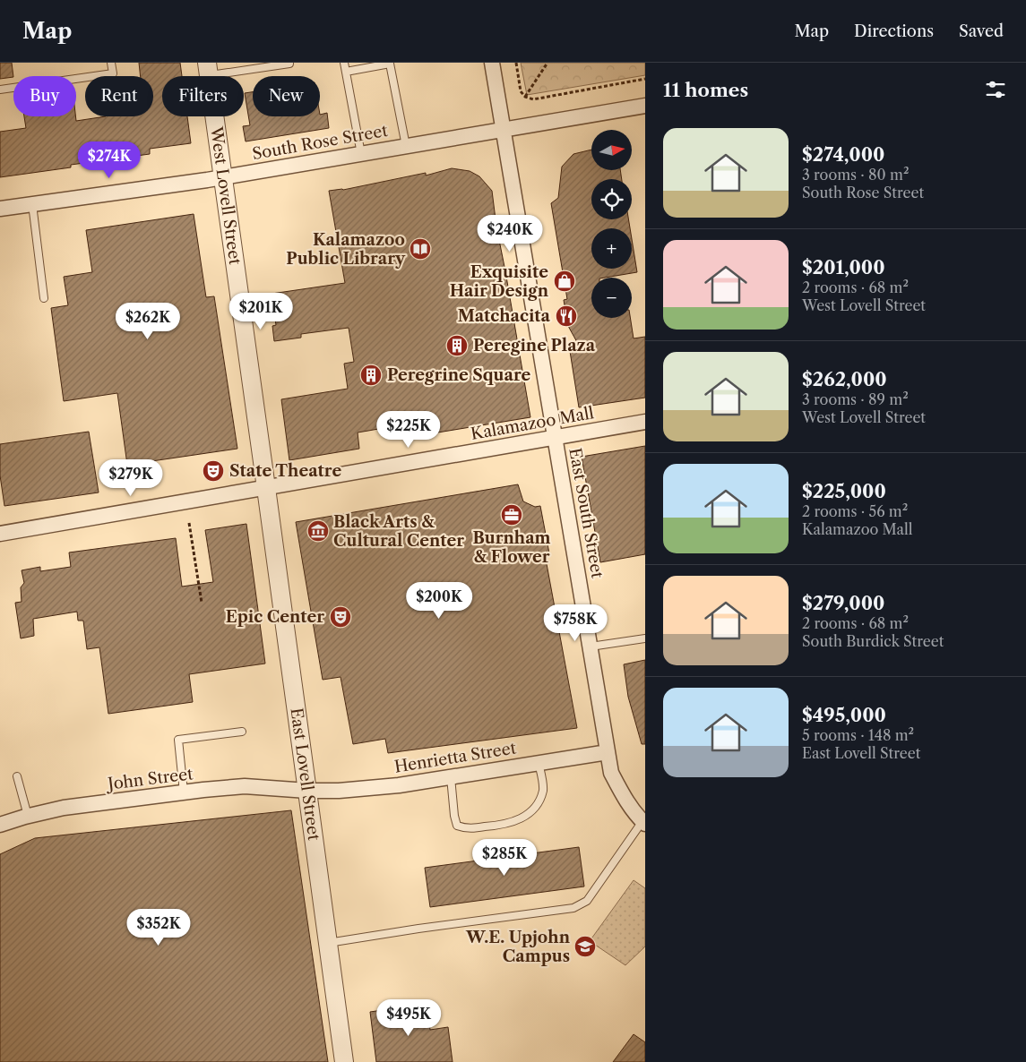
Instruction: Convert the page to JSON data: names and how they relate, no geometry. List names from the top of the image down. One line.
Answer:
{"streets":{"street":["South Rose Street","West Lovell Street","Kalamazoo Mall","East South Street","Henrietta Street","East Lovell Street","John Street"]},"crossings":[["South Rose Street","West Lovell Street"],["South Rose Street","East South Street"],["West Lovell Street","Kalamazoo Mall"],["West Lovell Street","East Lovell Street"],["Kalamazoo Mall","East South Street"],["Kalamazoo Mall","East Lovell Street"],["East South Street","Henrietta Street"],["Henrietta Street","East Lovell Street"],["Henrietta Street","John Street"],["East Lovell Street","John Street"]],"places":{"library":["Kalamazoo Public Library"],"shop":["Exquisite Hair Design"],"restaurant":["Matchacita"],"building":["Peregine Plaza","Peregrine Square"],"theatre":["State Theatre","Epic Center"],"office":["Burnham & Flower"],"museum":["Black Arts & Cultural Center"],"school or university":["W.E. Upjohn Campus"]},"north":"right","page":{"header":"Map","nav":["Map","Directions","Saved"],"heading":"11 homes","chip":["Buy","Rent","Filters","New"],"list":[{"name":"$274,000","note":"3 rooms · 80 m² · South Rose Street"},{"name":"$201,000","note":"2 rooms · 68 m² · West Lovell Street"},{"name":"$262,000","note":"3 rooms · 89 m² · West Lovell Street"},{"name":"$225,000","note":"2 rooms · 56 m² · Kalamazoo Mall"},{"name":"$279,000","note":"2 rooms · 68 m² · South Burdick Street"},{"name":"$495,000","note":"5 rooms · 148 m² · East Lovell Street"}],"map_buttons":["+","−"],"price":["$274K","$240K","$201K","$262K","$225K","$279K","$200K","$758K","$285K","$352K","$495K"]}}
